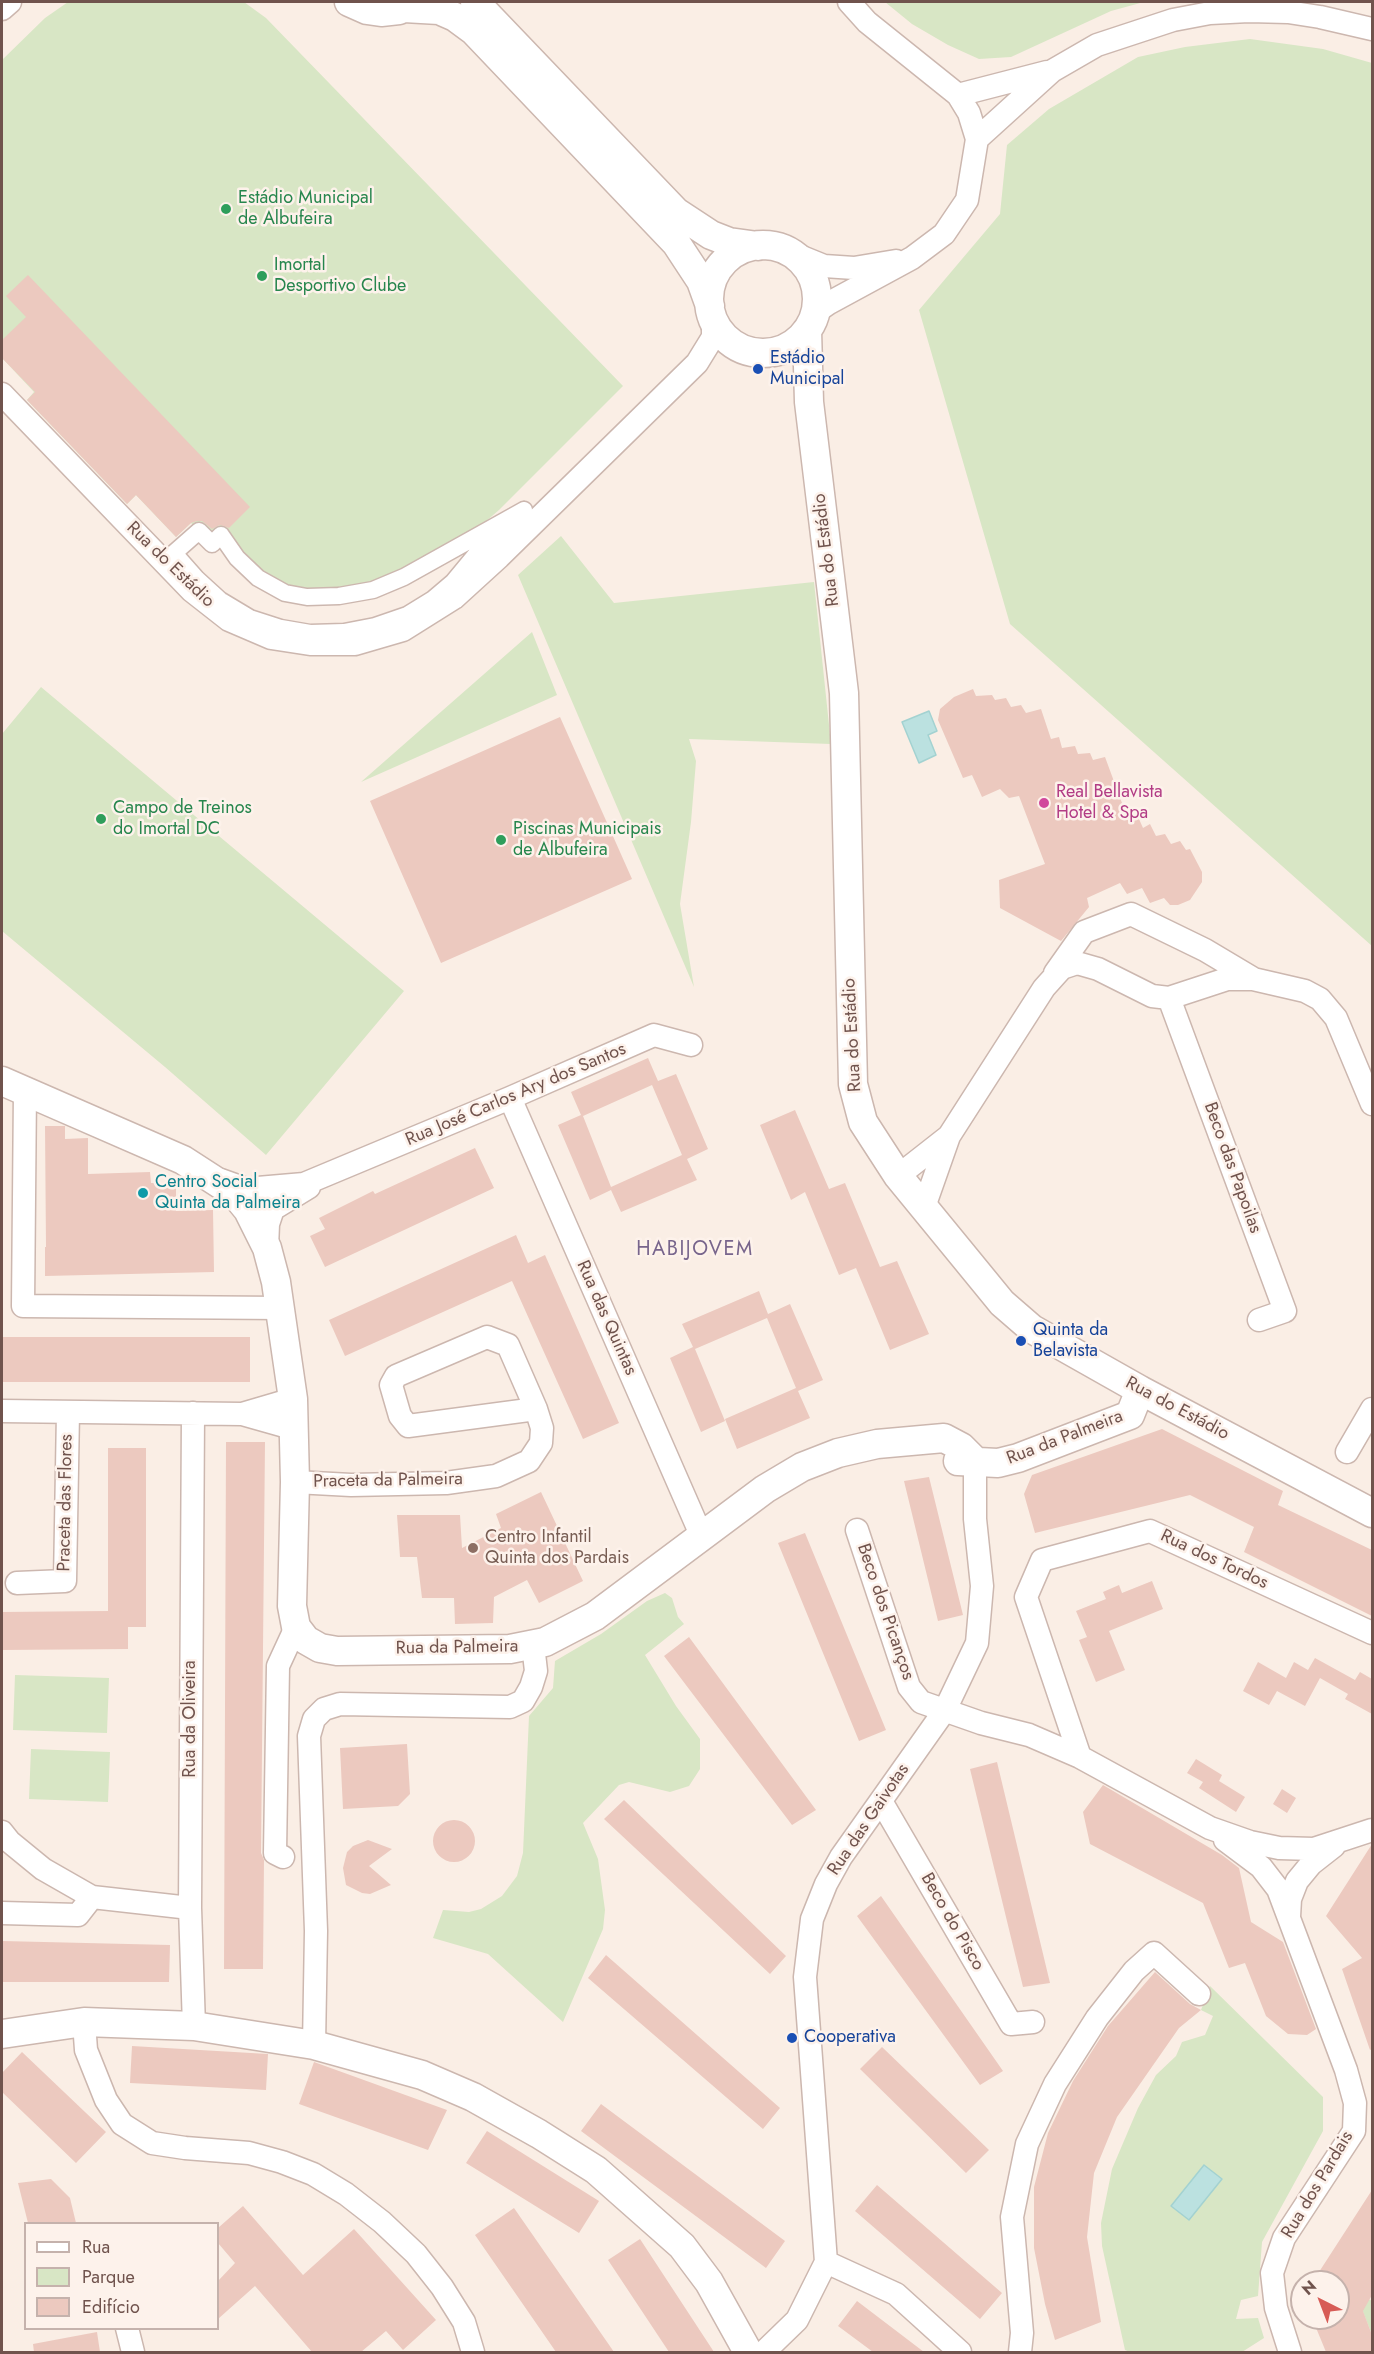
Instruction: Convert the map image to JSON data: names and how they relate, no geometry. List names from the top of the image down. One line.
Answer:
{"streets":{"street":["Rua do Estádio","Rua José Carlos Ary dos Santos","Beco das Papoilas","Rua das Quintas","Rua da Palmeira","Praceta da Palmeira","Praceta das Flores","Rua dos Tordos","Beco dos Picanços","Rua da Oliveira","Rua das Gaivotas","Beco do Pisco","Rua dos Pardais"]},"crossings":[["Rua do Estádio","Rua da Palmeira"],["Rua José Carlos Ary dos Santos","Rua das Quintas"],["Rua das Quintas","Rua da Palmeira"],["Rua da Palmeira","Rua das Gaivotas"],["Beco dos Picanços","Rua das Gaivotas"],["Rua das Gaivotas","Beco do Pisco"]],"districts":["HABIJOVEM"],"places":["Estádio Municipal de Albufeira","Imortal Desportivo Clube","Estádio Municipal","Real Bellavista Hotel & Spa","Campo de Treinos do Imortal DC","Piscinas Municipais de Albufeira","Centro Social Quinta da Palmeira","Quinta da Belavista","Centro Infantil Quinta dos Pardais","Cooperativa"],"legend":["Rua","Parque","Edifício"],"north":"top left"}
